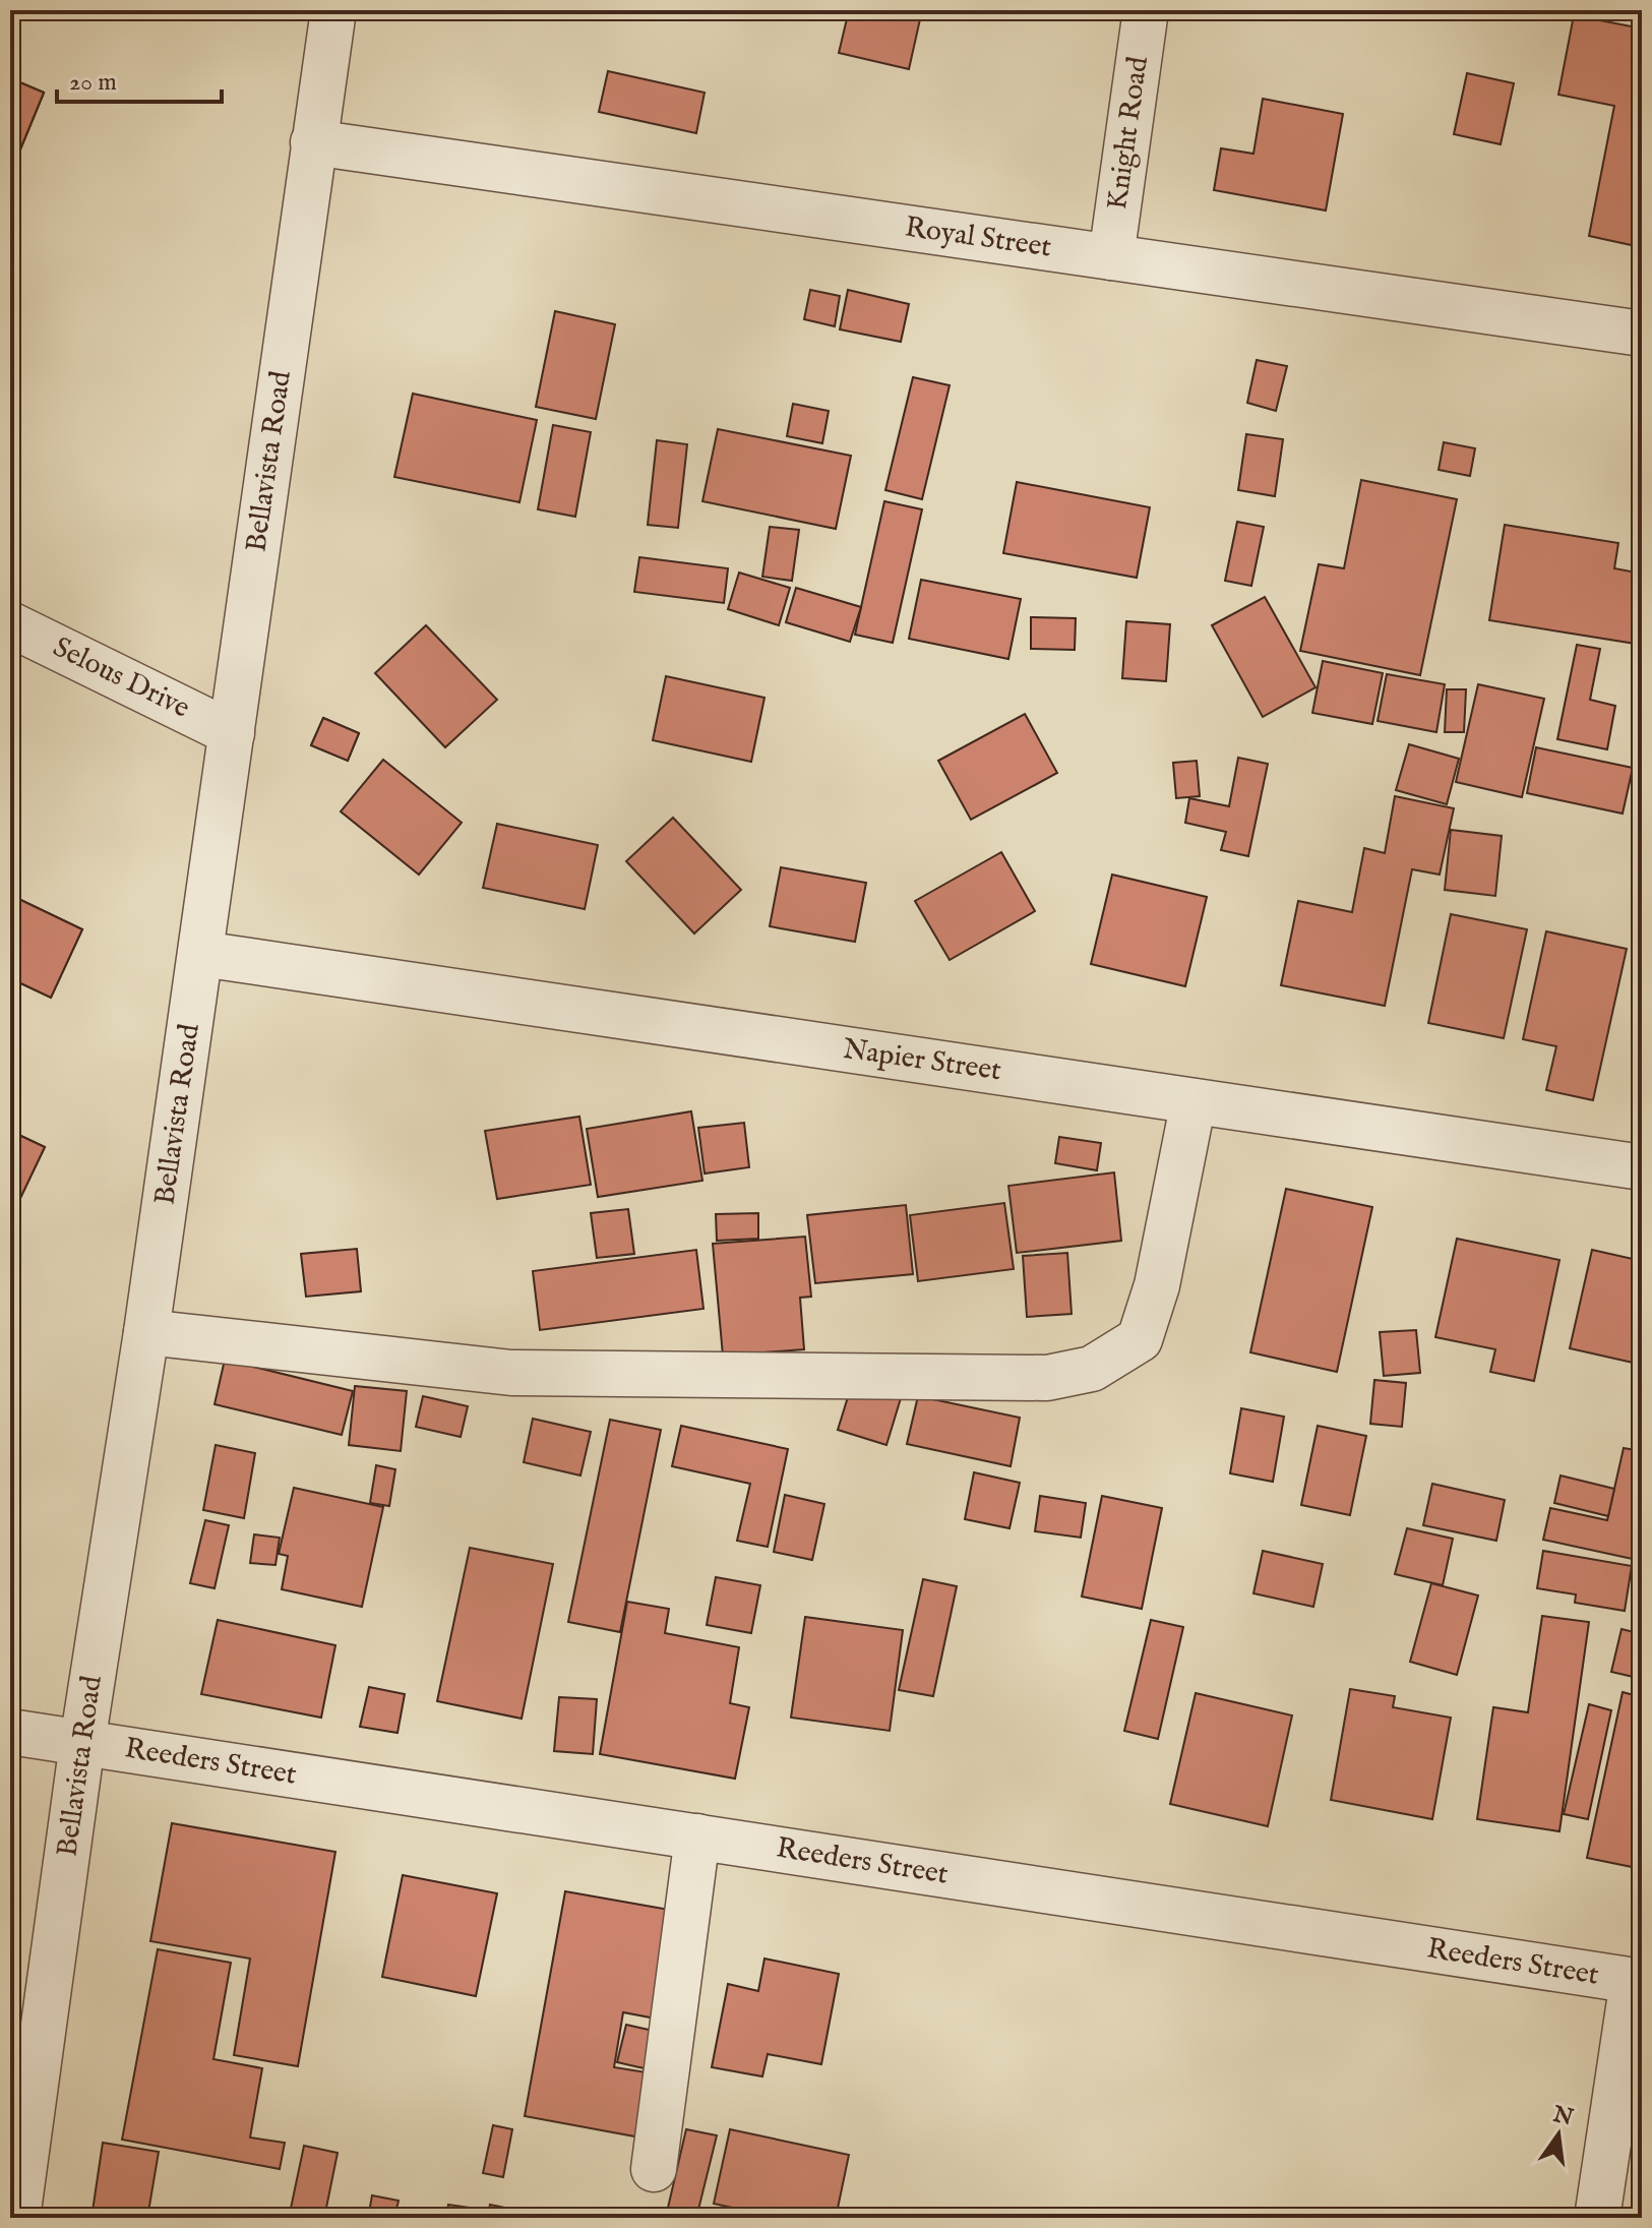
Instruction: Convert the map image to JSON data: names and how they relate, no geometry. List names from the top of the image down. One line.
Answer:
{"streets":{"street":["Knight Road","Royal Street","Bellavista Road","Selous Drive","Napier Street","Reeders Street"]},"crossings":[["Knight Road","Royal Street"],["Royal Street","Bellavista Road"],["Bellavista Road","Selous Drive"],["Bellavista Road","Napier Street"],["Bellavista Road","Reeders Street"]],"scale_bar":"20 m","north":"top"}
